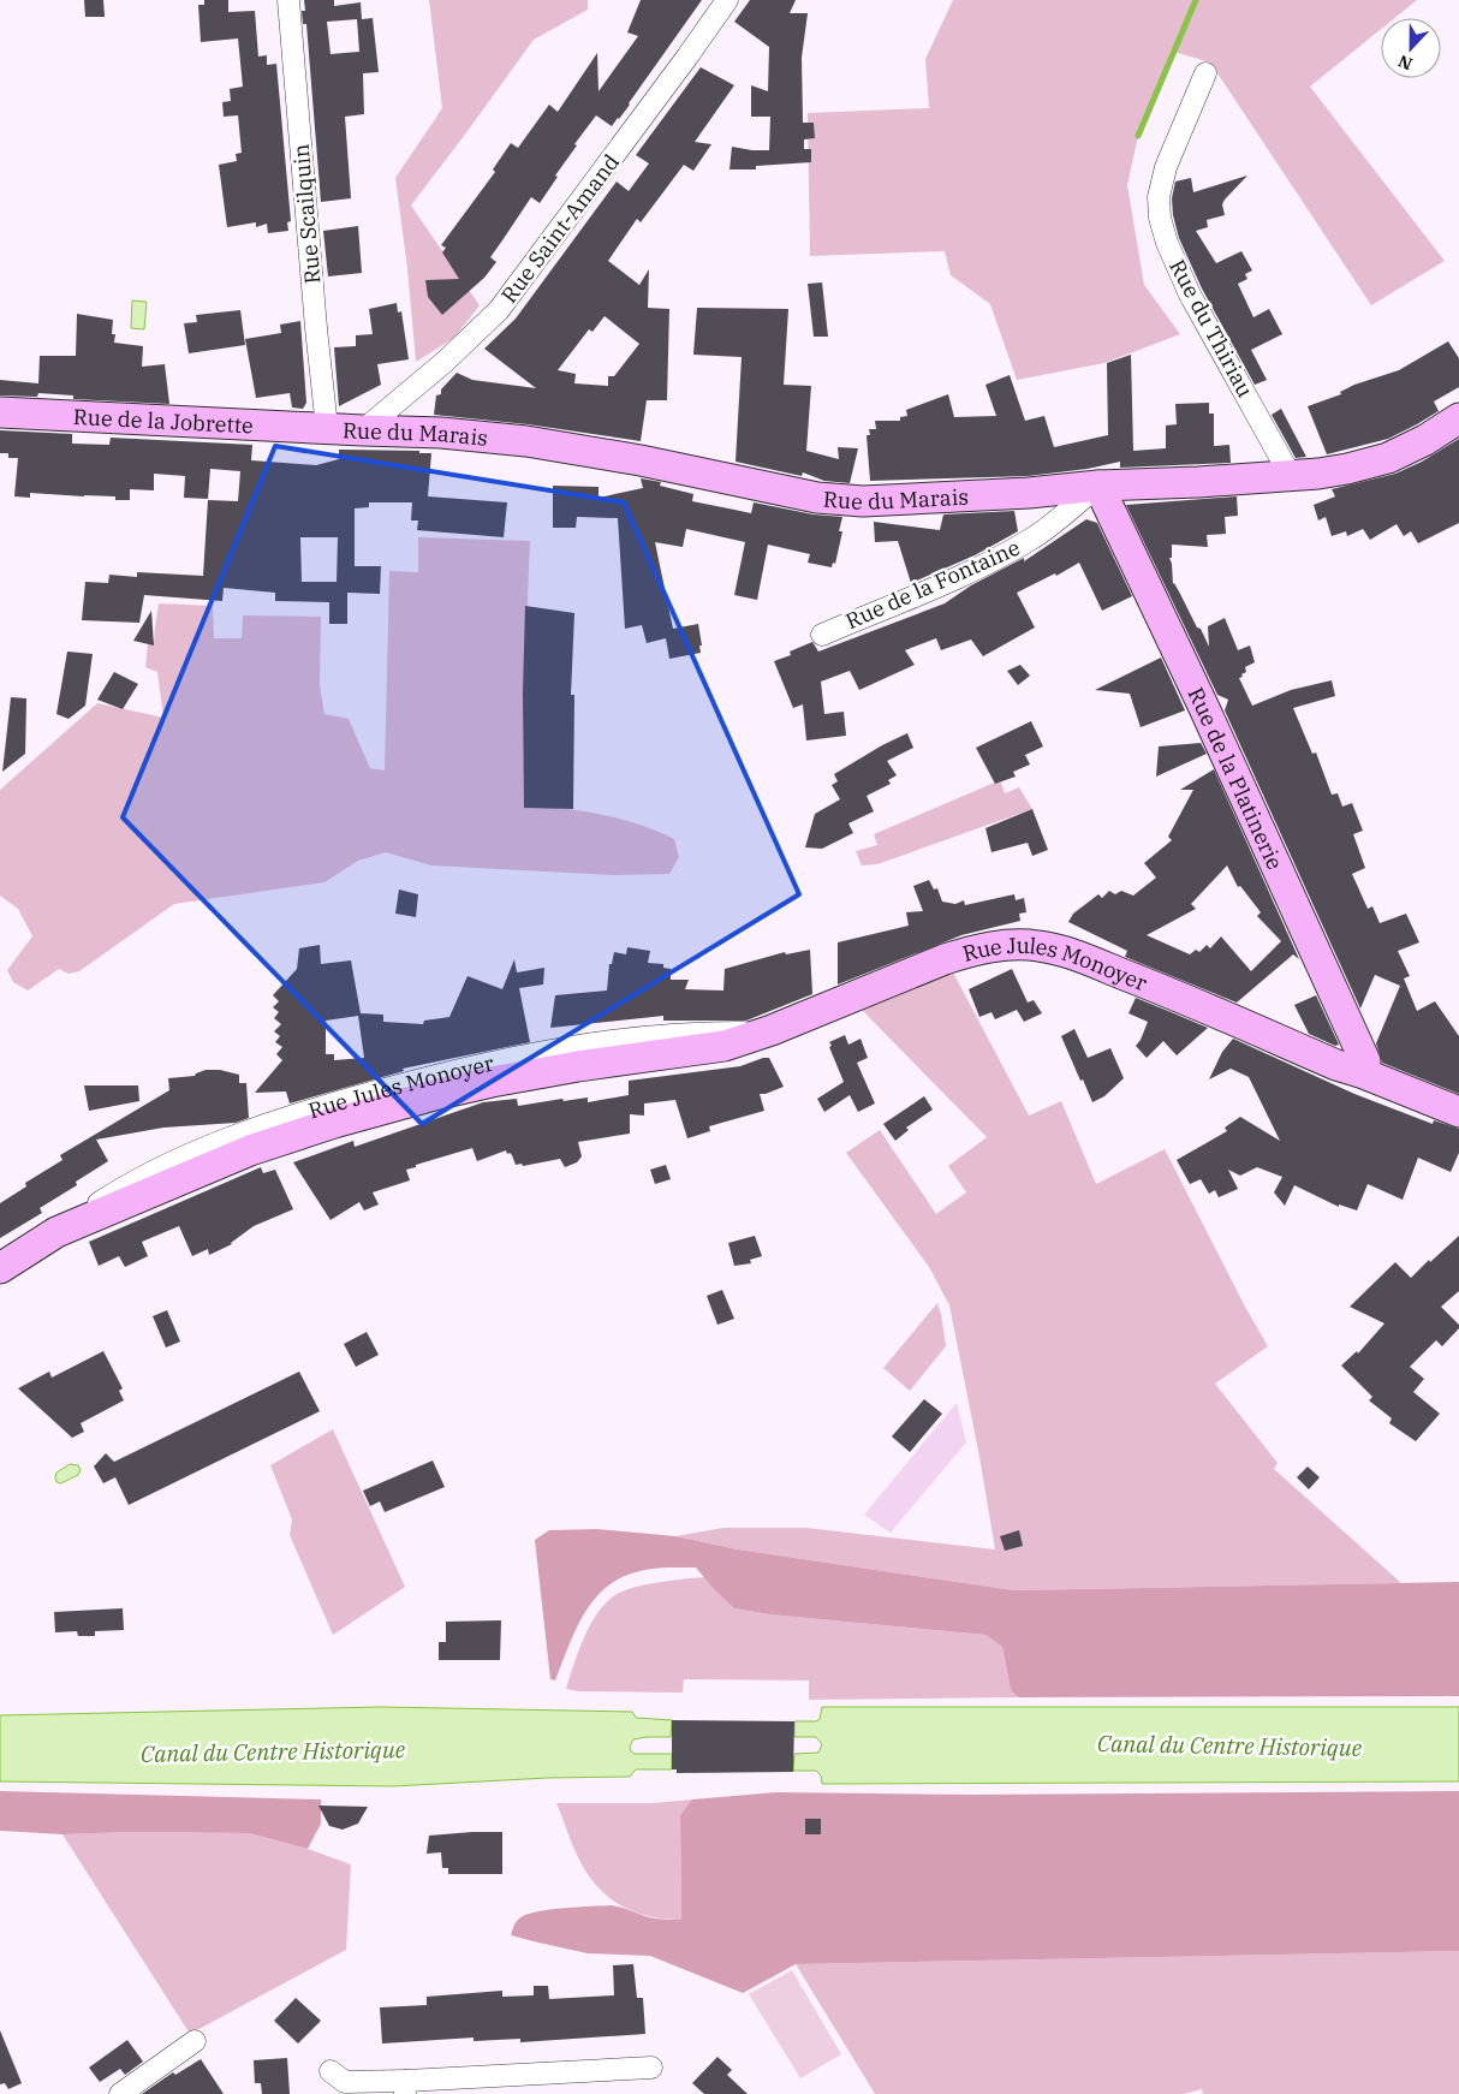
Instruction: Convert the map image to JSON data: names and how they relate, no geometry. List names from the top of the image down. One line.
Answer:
{"streets":{"street":["Rue Scailquin","Rue Saint-Amand","Rue du Thiriau","Rue de la Jobrette","Rue du Marais","Rue de la Fontaine","Rue de la Platinerie","Rue Jules Monoyer"]},"crossings":[["Rue Scailquin","Rue de la Jobrette"],["Rue Scailquin","Rue du Marais"],["Rue Saint-Amand","Rue du Marais"],["Rue du Thiriau","Rue du Marais"],["Rue de la Jobrette","Rue du Marais"],["Rue du Marais","Rue de la Fontaine"],["Rue du Marais","Rue de la Platinerie"],["Rue de la Fontaine","Rue de la Platinerie"],["Rue de la Platinerie","Rue Jules Monoyer"]],"water":["Canal du Centre Historique"],"north":"bottom"}
